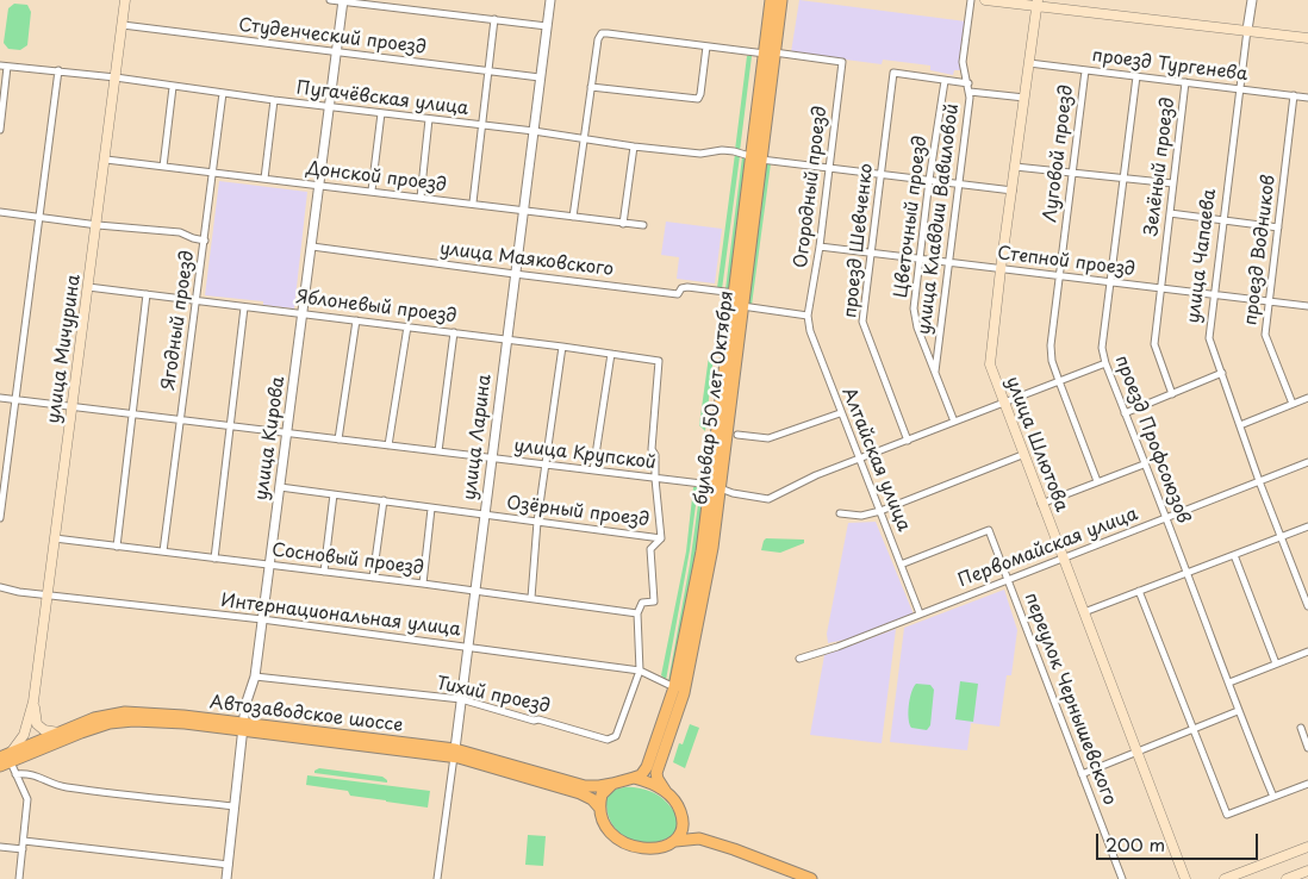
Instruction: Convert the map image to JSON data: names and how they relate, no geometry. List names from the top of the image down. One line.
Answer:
{"streets":{"main road":["улица Мичурина","бульвар 50 лет Октября","улица Шлютова","Автозаводское шоссе"],"street":["Студенческий проезд","проезд Тургенева","Пугачёвская улица","Луговой проезд","Зелёный проезд","Донской проезд","Огородный проезд","Цветочный проезд","улица Клавдии Вавиловой","проезд Шевченко","проезд Водников","улица Чапаева","улица Маяковского","Степной проезд","Яблоневый проезд","Ягодный проезд","улица Ларина","улица Кирова","проезд Профсоюзов","улица Крупской","Алтайская улица","Озёрный проезд","Первомайская улица","Сосновый проезд","Интернациональная улица","Тихий проезд","переулок Чернышевского"]},"crossings":[["Студенческий проезд","улица Мичурина"],["Студенческий проезд","улица Ларина"],["Студенческий проезд","улица Кирова"],["проезд Тургенева","Луговой проезд"],["проезд Тургенева","Зелёный проезд"],["проезд Тургенева","проезд Водников"],["проезд Тургенева","улица Чапаева"],["проезд Тургенева","проезд Профсоюзов"],["проезд Тургенева","улица Шлютова"],["Пугачёвская улица","Ягодный проезд"],["Пугачёвская улица","улица Мичурина"],["Пугачёвская улица","бульвар 50 лет Октября"],["Пугачёвская улица","улица Ларина"],["Пугачёвская улица","улица Кирова"],["Луговой проезд","Степной проезд"],["Луговой проезд","улица Крупской"],["Зелёный проезд","Степной проезд"],["Донской проезд","Ягодный проезд"],["Донской проезд","улица Мичурина"],["Донской проезд","улица Ларина"],["Донской проезд","улица Кирова"],["Огородный проезд","Степной проезд"],["Огородный проезд","бульвар 50 лет Октября"],["Огородный проезд","Алтайская улица"],["Цветочный проезд","улица Клавдии Вавиловой"],["Цветочный проезд","проезд Шевченко"],["Цветочный проезд","Степной проезд"],["Цветочный проезд","улица Крупской"],["улица Клавдии Вавиловой","Степной проезд"],["проезд Шевченко","Степной проезд"],["проезд Шевченко","улица Крупской"],["проезд Водников","Степной проезд"],["улица Чапаева","Степной проезд"],["улица Чапаева","Первомайская улица"],["улица Маяковского","бульвар 50 лет Октября"],["улица Маяковского","улица Ларина"],["улица Маяковского","улица Кирова"],["Степной проезд","проезд Профсоюзов"],["Степной проезд","улица Шлютова"],["Яблоневый проезд","Ягодный проезд"],["Яблоневый проезд","улица Мичурина"],["Яблоневый проезд","улица Ларина"],["Яблоневый проезд","улица Кирова"],["Яблоневый проезд","улица Крупской"],["Ягодный проезд","улица Крупской"],["Ягодный проезд","Сосновый проезд"],["улица Мичурина","улица Крупской"],["улица Мичурина","Сосновый проезд"],["улица Мичурина","Интернациональная улица"],["улица Мичурина","Автозаводское шоссе"],["бульвар 50 лет Октября","улица Крупской"],["бульвар 50 лет Октября","Интернациональная улица"],["бульвар 50 лет Октября","Автозаводское шоссе"],["улица Ларина","улица Крупской"],["улица Ларина","Озёрный проезд"],["улица Ларина","Сосновый проезд"],["улица Ларина","Интернациональная улица"],["улица Ларина","Тихий проезд"],["улица Ларина","Автозаводское шоссе"],["улица Кирова","улица Крупской"],["улица Кирова","Озёрный проезд"],["улица Кирова","Сосновый проезд"],["улица Кирова","Интернациональная улица"],["улица Кирова","Тихий проезд"],["улица Кирова","Автозаводское шоссе"],["проезд Профсоюзов","улица Крупской"],["проезд Профсоюзов","Первомайская улица"],["улица Шлютова","улица Крупской"],["улица Шлютова","Первомайская улица"],["улица Крупской","Алтайская улица"],["Алтайская улица","Первомайская улица"],["Алтайская улица","переулок Чернышевского"],["Первомайская улица","переулок Чернышевского"],["Интернациональная улица","Тихий проезд"]],"scale_bar":"200 m"}
